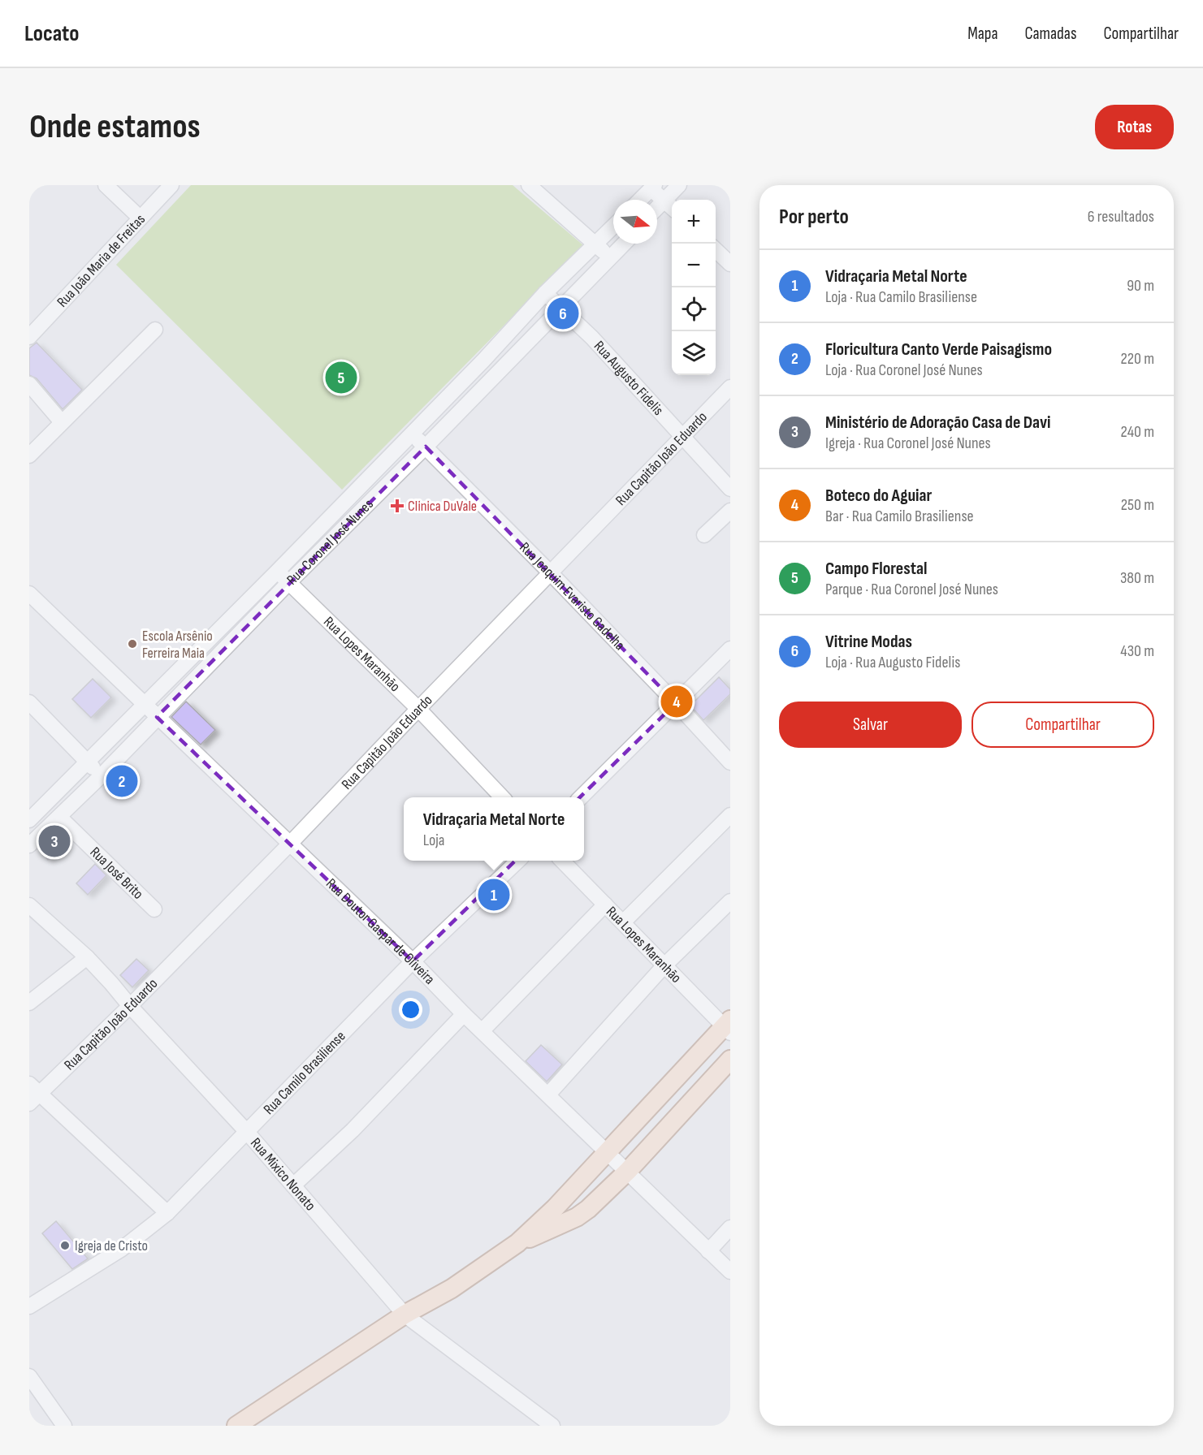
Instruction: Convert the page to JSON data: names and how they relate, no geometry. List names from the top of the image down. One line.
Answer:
{"streets":{"street":["Rua João Maria de Freitas","Rua Augusto Fidelis","Rua Capitão João Eduardo","Rua Coronel José Nunes","Rua Joaquim Evaristo Gadelha","Rua Lopes Maranhão","Rua José Brito","Rua Doutor Gaspar de Oliveira","Rua Camilo Brasiliense","Rua Mixico Nonato"]},"crossings":[["Rua Augusto Fidelis","Rua Capitão João Eduardo"],["Rua Augusto Fidelis","Rua Coronel José Nunes"],["Rua Capitão João Eduardo","Rua Joaquim Evaristo Gadelha"],["Rua Capitão João Eduardo","Rua Lopes Maranhão"],["Rua Capitão João Eduardo","Rua Doutor Gaspar de Oliveira"],["Rua Capitão João Eduardo","Rua Mixico Nonato"],["Rua Coronel José Nunes","Rua Joaquim Evaristo Gadelha"],["Rua Coronel José Nunes","Rua Lopes Maranhão"],["Rua Coronel José Nunes","Rua José Brito"],["Rua Coronel José Nunes","Rua Doutor Gaspar de Oliveira"],["Rua Doutor Gaspar de Oliveira","Rua Camilo Brasiliense"],["Rua Camilo Brasiliense","Rua Mixico Nonato"]],"places":{"health":["Clinica DuVale"],"other":["Escola Arsênio Ferreira Maia","Igreja de Cristo"]},"north":"right","page":{"header":"Locato","nav":["Mapa","Camadas","Compartilhar"],"buttons":["Rotas",["Salvar","Compartilhar"]],"title":"Onde estamos","heading":["Por perto","6 resultados"],"map_buttons":["+","−"],"list":[{"mark":"1","name":"Vidraçaria Metal Norte","note":"Loja · Rua Camilo Brasiliense","value":"90 m"},{"mark":"2","name":"Floricultura Canto Verde Paisagismo","note":"Loja · Rua Coronel José Nunes","value":"220 m"},{"mark":"3","name":"Ministério de Adoração Casa de Davi","note":"Igreja · Rua Coronel José Nunes","value":"240 m"},{"mark":"4","name":"Boteco do Aguiar","note":"Bar · Rua Camilo Brasiliense","value":"250 m"},{"mark":"5","name":"Campo Florestal","note":"Parque · Rua Coronel José Nunes","value":"380 m"},{"mark":"6","name":"Vitrine Modas","note":"Loja · Rua Augusto Fidelis","value":"430 m"}],"pins":["6","5","4","2","3","1"],"popup":["Vidraçaria Metal Norte","Loja"]}}
